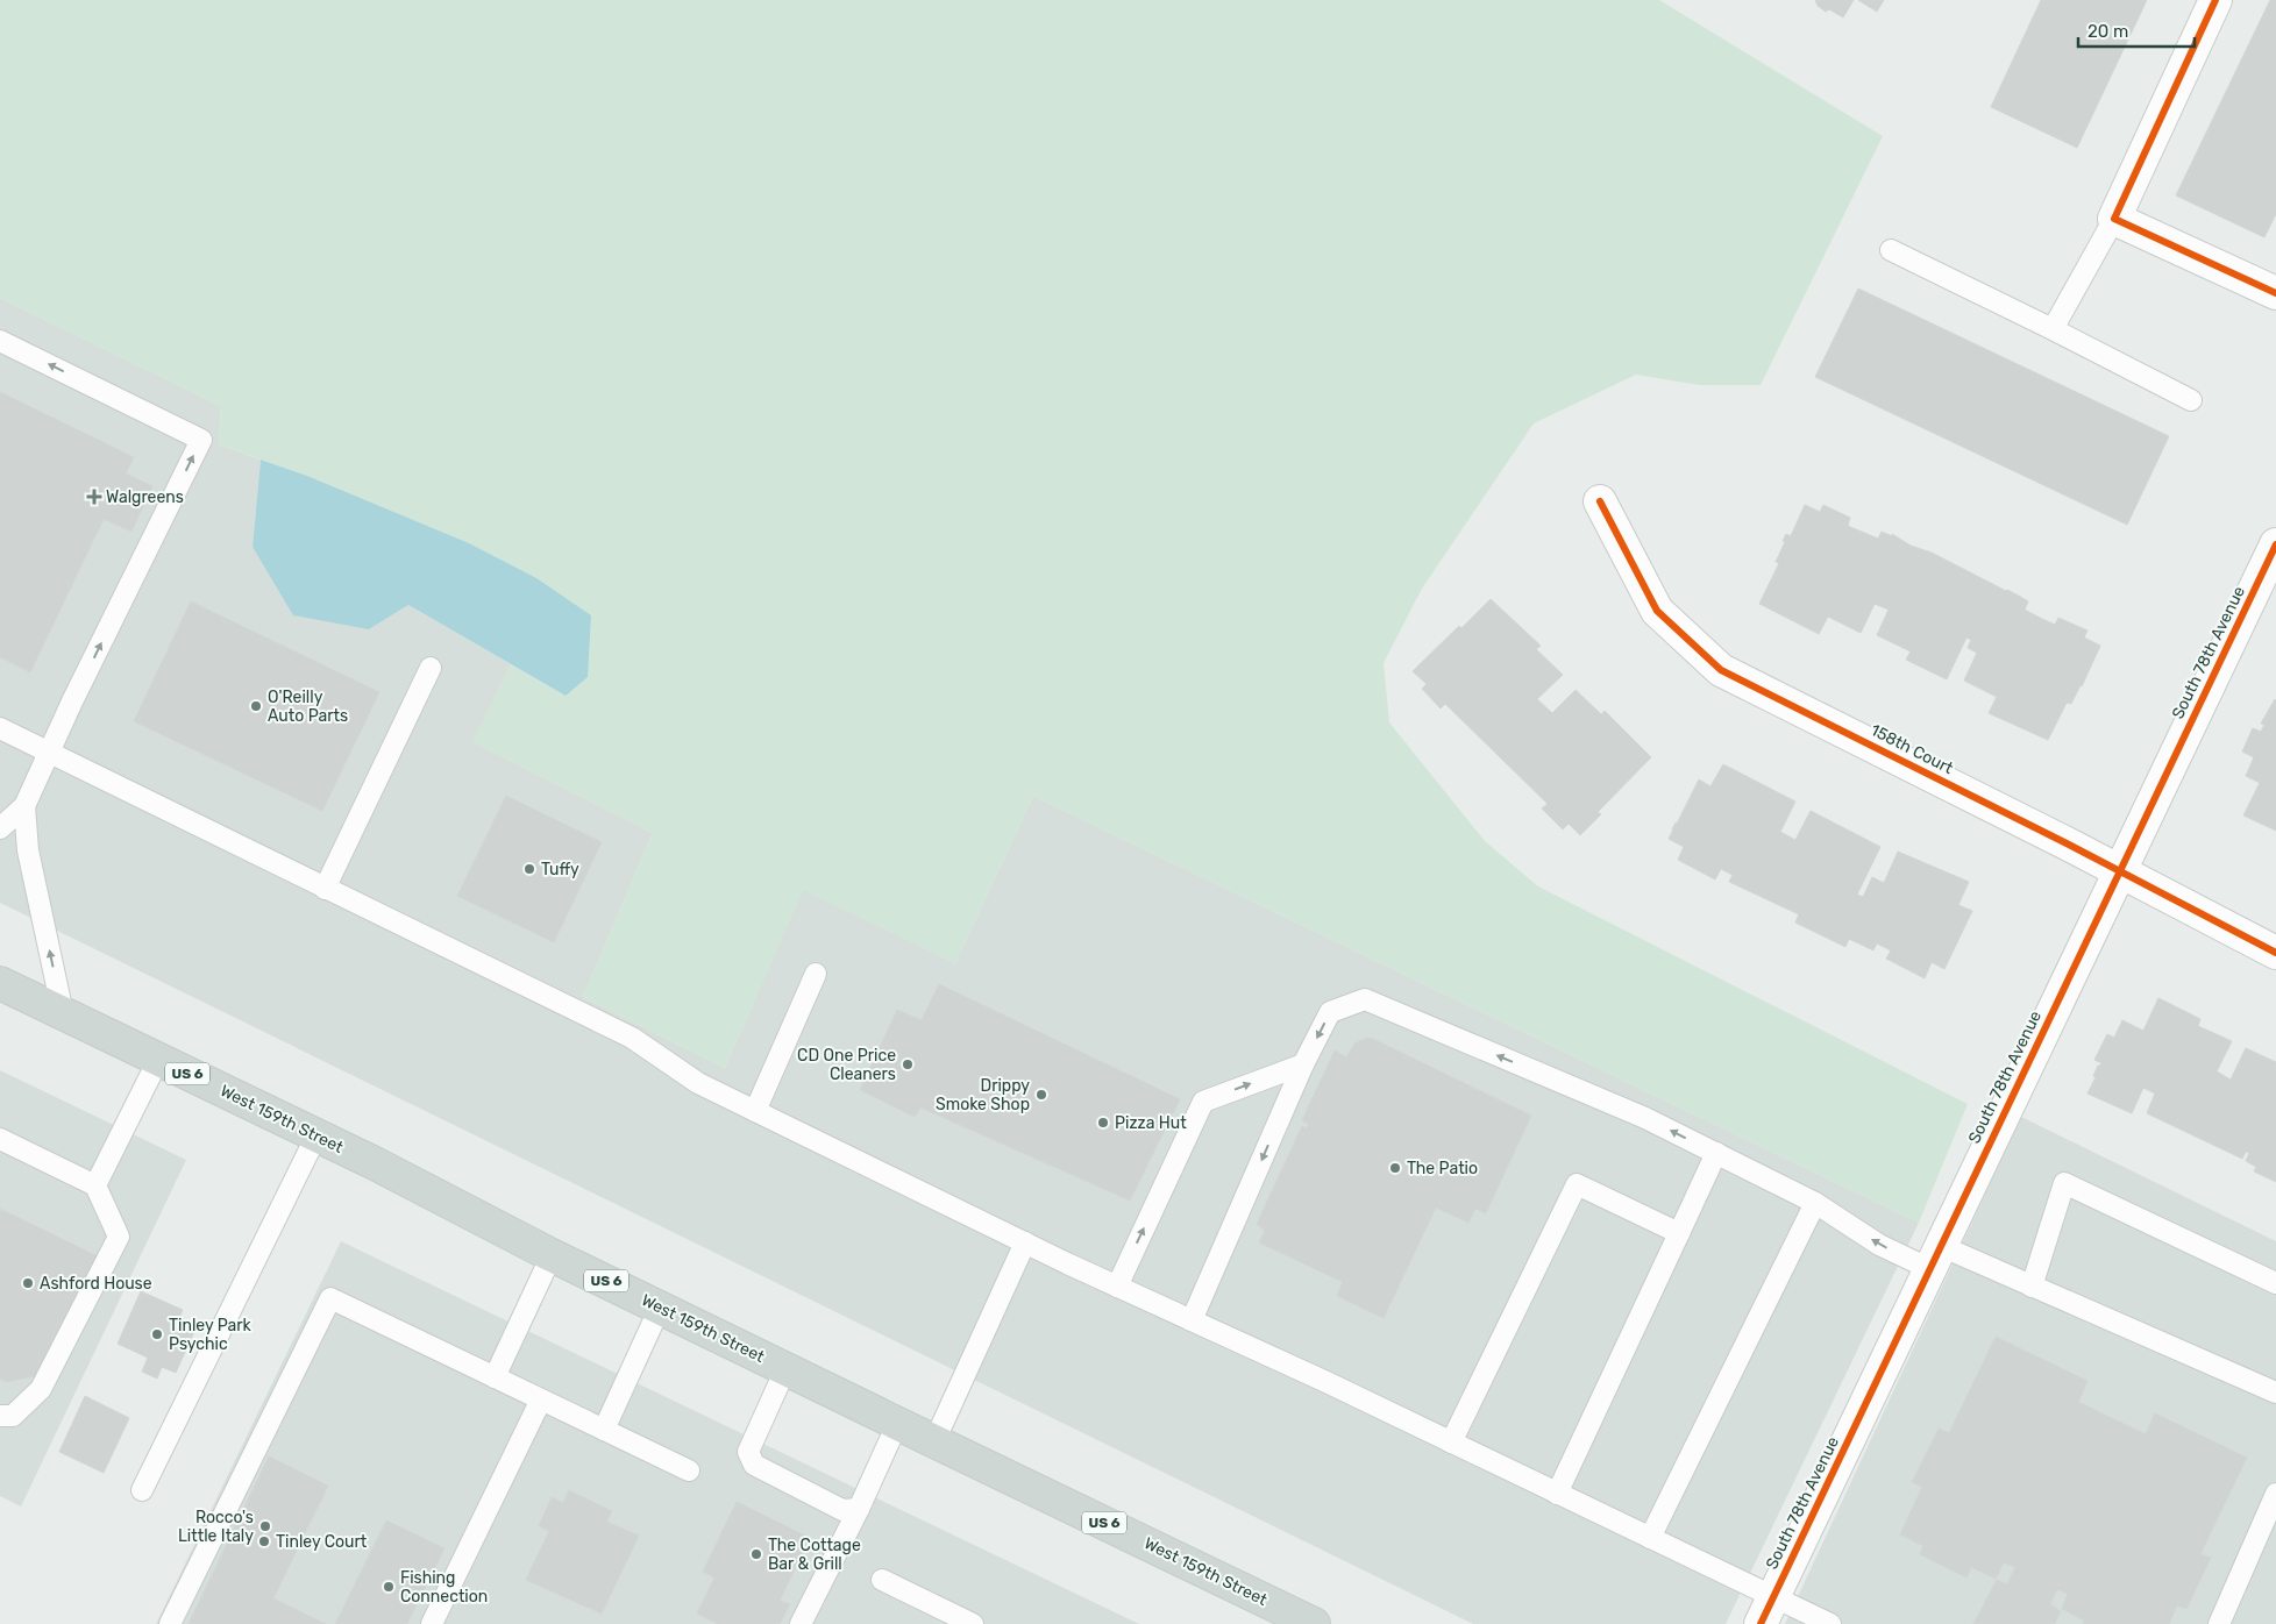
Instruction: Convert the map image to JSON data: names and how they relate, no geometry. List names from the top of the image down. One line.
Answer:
{"streets":{"main road":["US 6","West 159th Street"],"street":["South 78th Avenue","158th Court"]},"crossings":[["South 78th Avenue","158th Court"]],"places":{"health":["Walgreens"],"other":["O'Reilly Auto Parts","Tuffy","CD One Price Cleaners","Drippy Smoke Shop","Pizza Hut","The Patio","Ashford House","Tinley Park Psychic","Rocco's Little Italy","Tinley Court","The Cottage Bar & Grill","Fishing Connection"]},"scale_bar":"20 m"}
